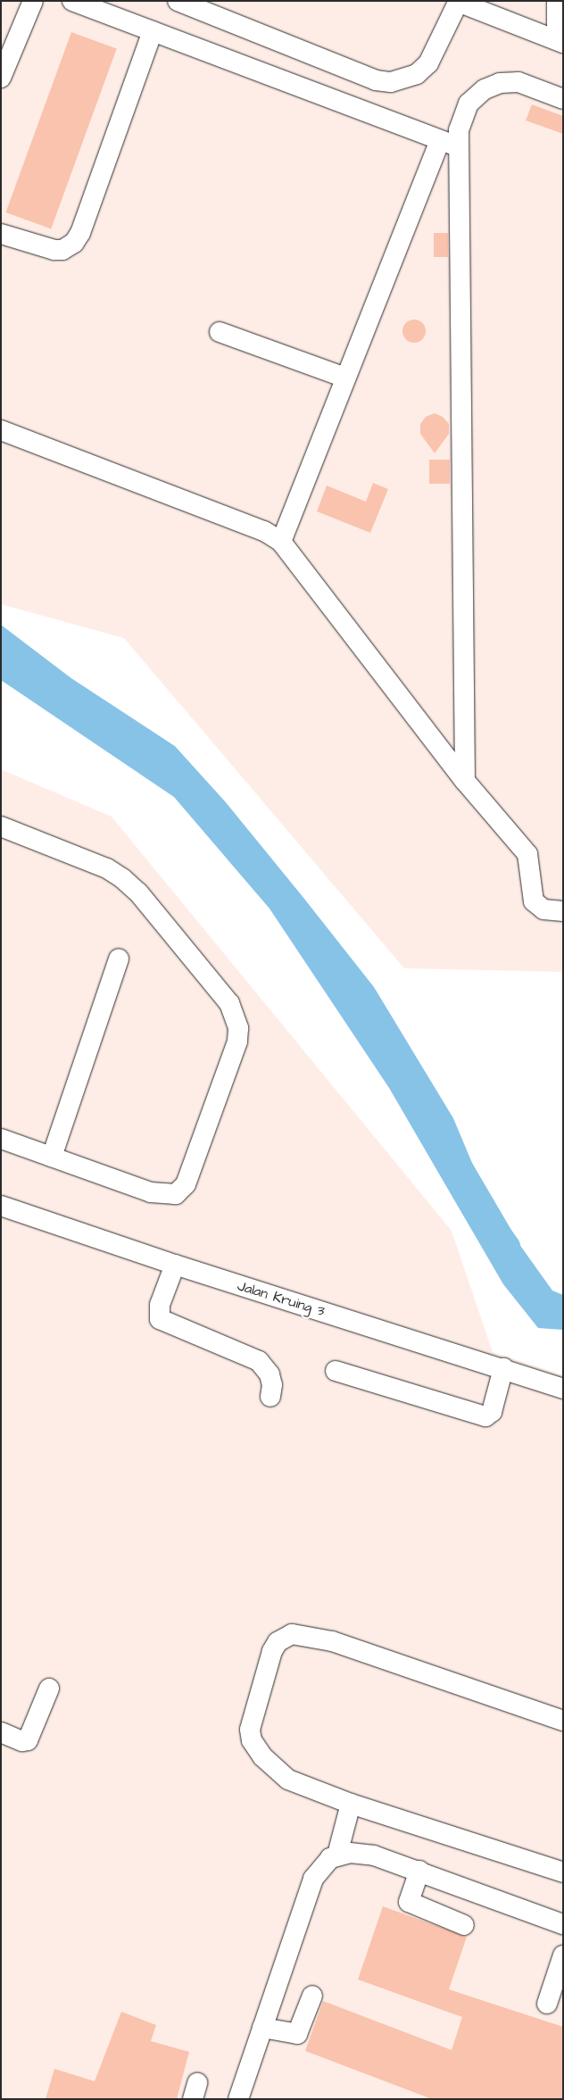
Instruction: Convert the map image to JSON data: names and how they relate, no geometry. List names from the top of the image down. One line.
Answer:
{"streets":{"street":["Jalan Kruing 3"]}}
